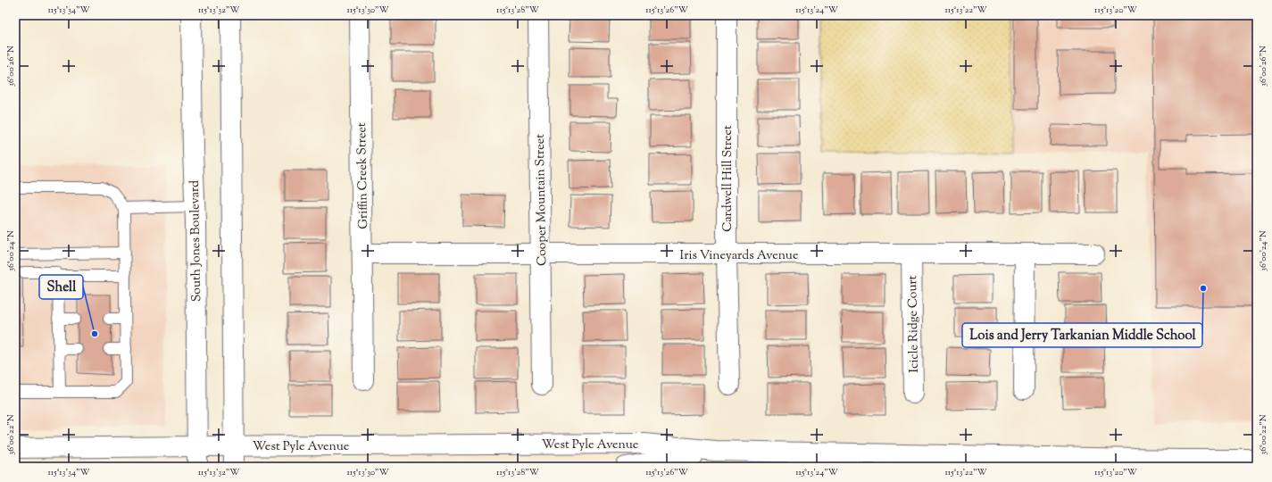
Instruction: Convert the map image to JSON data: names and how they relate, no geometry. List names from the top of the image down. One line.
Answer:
{"streets":{"street":["Griffin Creek Street","Cardwell Hill Street","Cooper Mountain Street","South Jones Boulevard","Iris Vineyards Avenue","Icicle Ridge Court","West Pyle Avenue"]},"crossings":[["Griffin Creek Street","Iris Vineyards Avenue"],["Cardwell Hill Street","Iris Vineyards Avenue"],["Cooper Mountain Street","Iris Vineyards Avenue"],["South Jones Boulevard","West Pyle Avenue"],["Iris Vineyards Avenue","Icicle Ridge Court"]],"places":["Lois and Jerry Tarkanian Middle School","Shell"],"coordinates":["115°13'34\"W","115°13'32\"W","115°13'30\"W","115°13'28\"W","115°13'26\"W","115°13'24\"W","115°13'22\"W","115°13'20\"W","36°00'26\"N","36°00'24\"N","36°00'22\"N"]}
